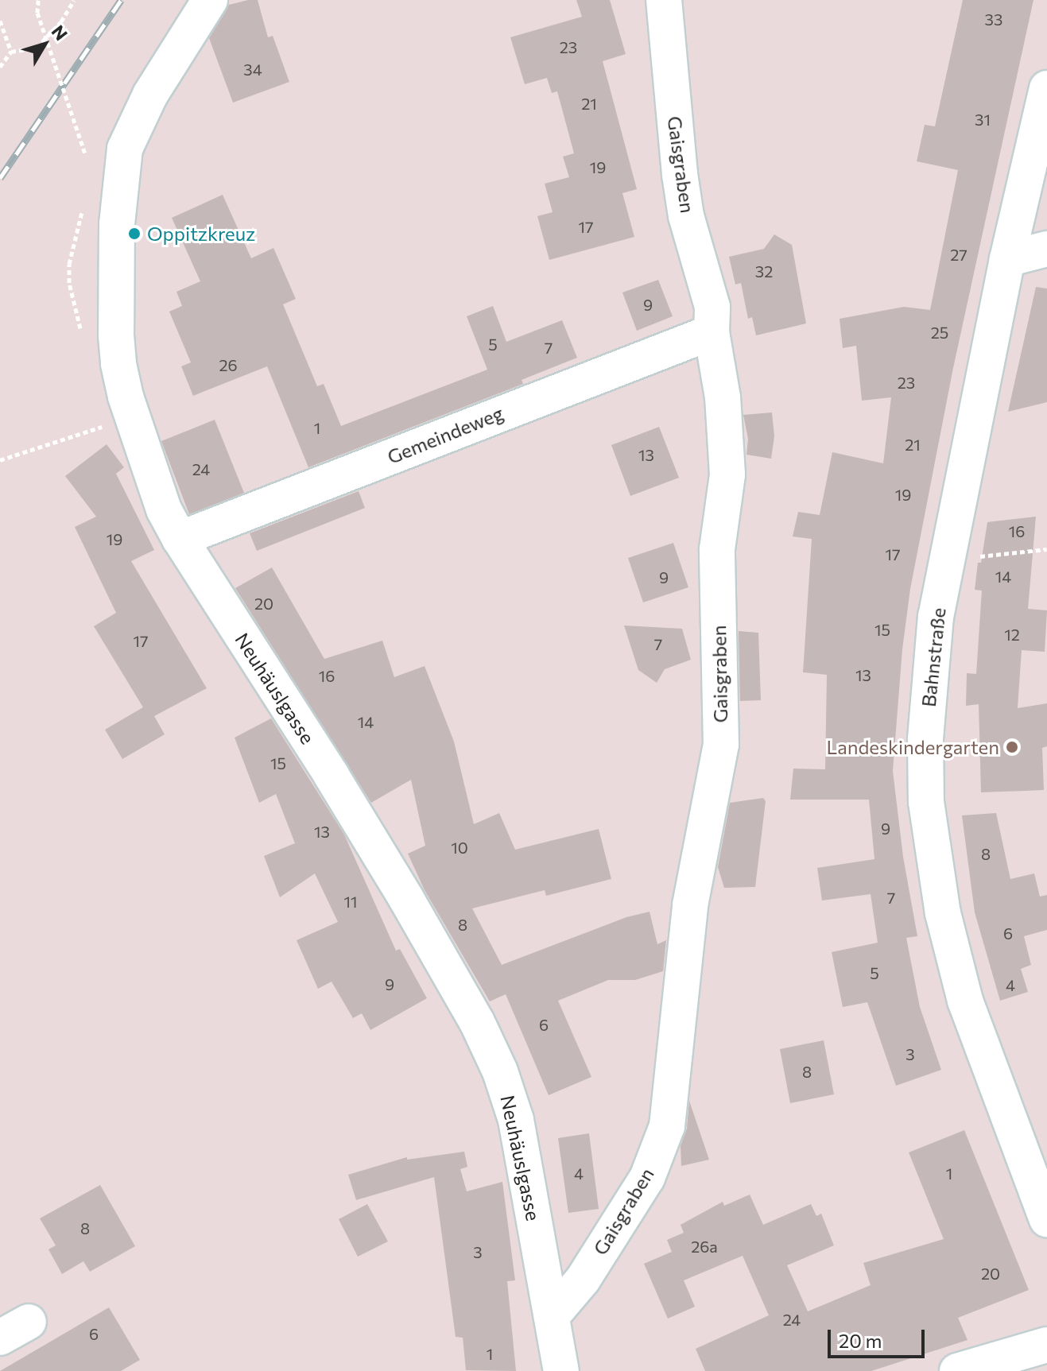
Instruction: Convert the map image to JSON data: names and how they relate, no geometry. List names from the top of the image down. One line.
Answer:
{"streets":{"street":["Gaisgraben","Gemeindeweg","Bahnstraße","Neuhäuslgasse"]},"crossings":[["Gaisgraben","Gemeindeweg"],["Gaisgraben","Neuhäuslgasse"],["Gemeindeweg","Neuhäuslgasse"]],"places":["Oppitzkreuz","Landeskindergarten"],"house_numbers":["33","23","34","21","31","19","17","27","32","9","25","5","7","26","23","1","21","13","24","19","16","19","17","14","9","20","15","12","17","7","13","16","14","15","9","13","10","8","7","11","8","6","5","9","4","6","3","8","4","1","8","26a","3","20","24","6","1"],"scale_bar":"20 m","north":"top right"}
